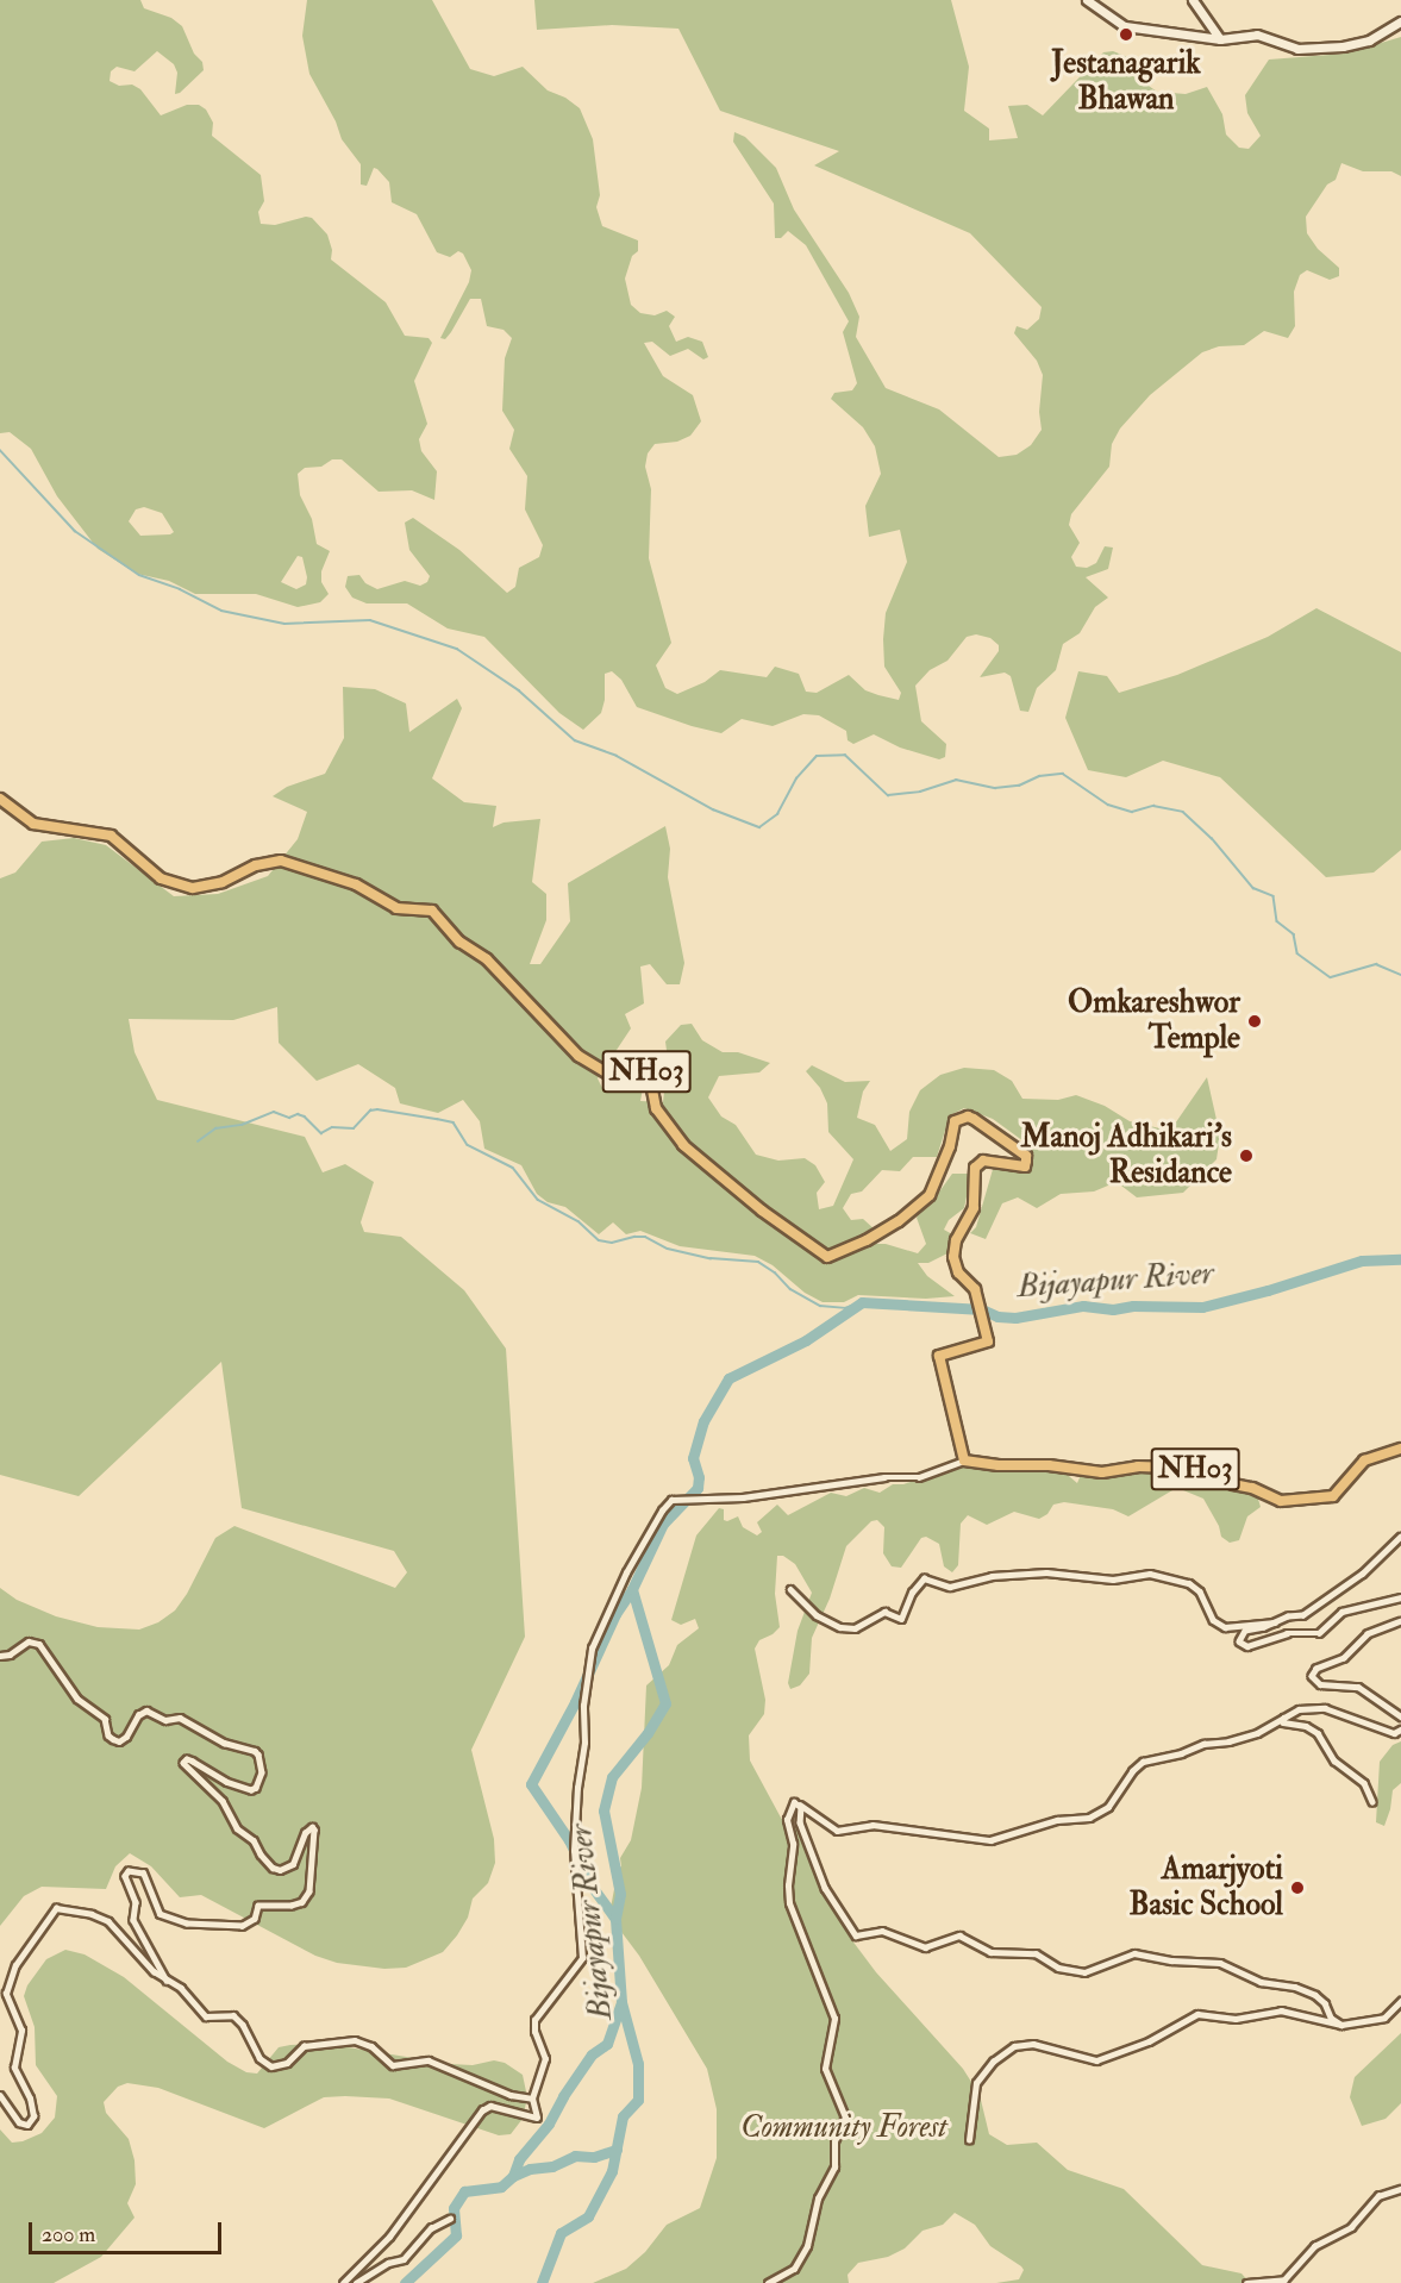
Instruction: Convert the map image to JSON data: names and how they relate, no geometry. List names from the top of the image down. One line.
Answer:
{"streets":{"main road":["NH03"]},"water":["Bijayapur River"],"parks":["Community Forest"],"places":["Jestanagarik Bhawan","Omkareshwor Temple","Manoj Adhikari's Residance","Amarjyoti Basic School"],"scale_bar":"200 m"}
